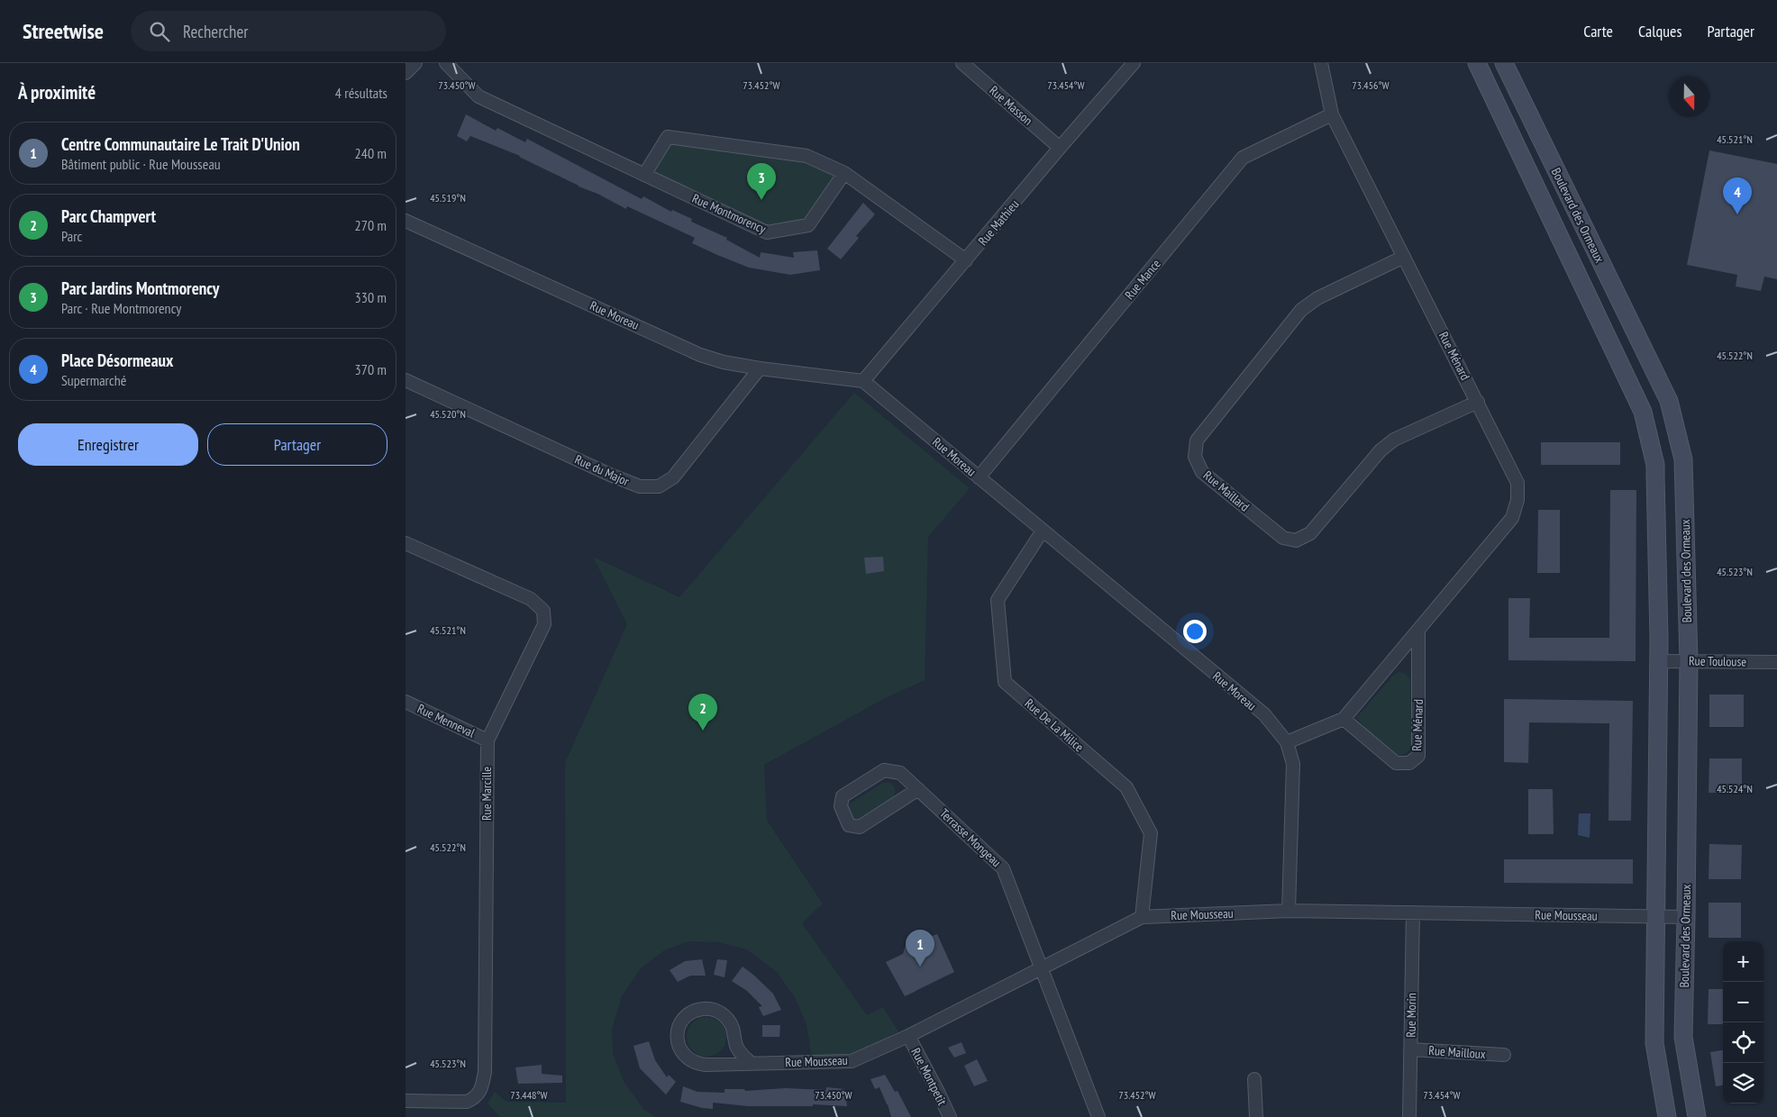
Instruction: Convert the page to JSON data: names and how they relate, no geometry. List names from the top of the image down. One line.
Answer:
{"streets":{"street":["Rue Masson","Rue Montmorency","Boulevard des Ormeaux","Rue Mathieu","Rue Mance","Rue Moreau","Rue Ménard","Rue du Major","Rue Maillard","Rue Toulouse","Rue Menneval","Rue De La Milice","Rue Marcille","Terrasse Mongeau","Rue Mousseau","Rue Morin","Rue Mailloux","Rue Montpetit"]},"crossings":[["Rue Masson","Rue Mathieu"],["Boulevard des Ormeaux","Rue Toulouse"],["Boulevard des Ormeaux","Rue Mousseau"],["Rue Mathieu","Rue Moreau"],["Rue Mance","Rue Moreau"],["Rue Mance","Rue Ménard"],["Rue Moreau","Rue Ménard"],["Rue Moreau","Rue du Major"],["Rue Moreau","Rue De La Milice"],["Rue Moreau","Rue Mousseau"],["Rue Ménard","Rue Maillard"],["Rue Menneval","Rue Marcille"],["Rue De La Milice","Rue Mousseau"],["Terrasse Mongeau","Rue Mousseau"],["Rue Mousseau","Rue Morin"],["Rue Mousseau","Rue Montpetit"],["Rue Morin","Rue Mailloux"]],"north":"bottom","page":{"header":"Streetwise","search":"Rechercher","nav":["Carte","Calques","Partager"],"heading":["À proximité","4 résultats"],"list":[{"mark":"1","name":"Centre Communautaire Le Trait D'Union","note":"Bâtiment public · Rue Mousseau","value":"240 m"},{"mark":"2","name":"Parc Champvert","note":"Parc","value":"270 m"},{"mark":"3","name":"Parc Jardins Montmorency","note":"Parc · Rue Montmorency","value":"330 m"},{"mark":"4","name":"Place Désormeaux","note":"Supermarché","value":"370 m"}],"pins":["3","4","2","1"],"buttons":["Enregistrer","Partager"],"map_buttons":["+","−"]},"coordinates":["73.450°W","73.452°W","73.454°W","73.456°W","45.521°N","45.519°N","45.522°N","45.520°N","45.523°N","45.524°N","73.448°W"]}
